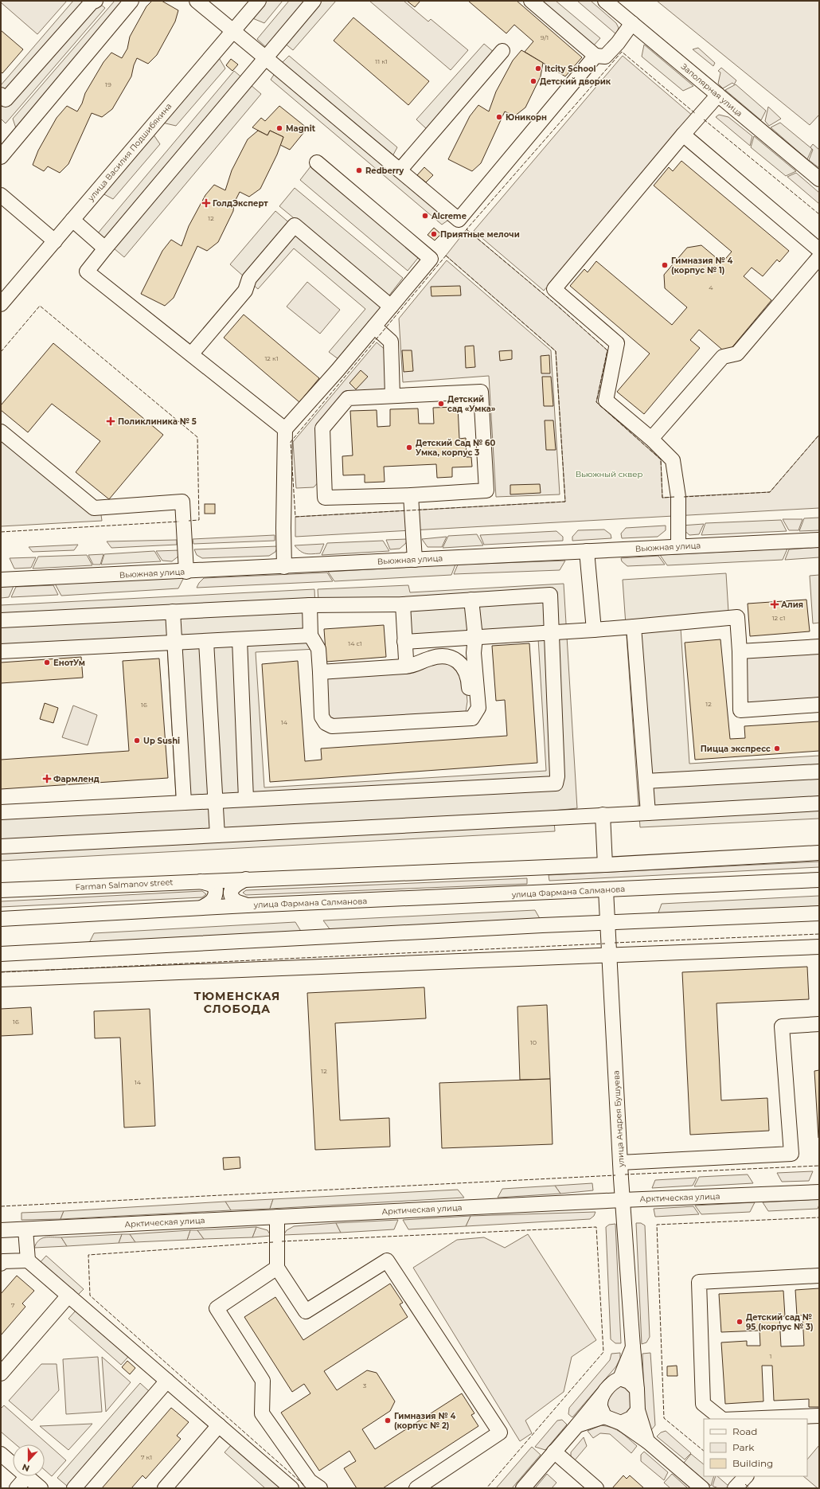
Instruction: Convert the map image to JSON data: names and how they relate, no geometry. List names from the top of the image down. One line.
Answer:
{"streets":{"street":["Заполярная улица","улица Василия Подшибякина","Вьюжная улица","Farman Salmanov street","улица Фармана Салманова","улица Андрея Бушуева","Арктическая улица"]},"crossings":[["Farman Salmanov street","улица Фармана Салманова"],["улица Фармана Салманова","улица Андрея Бушуева"],["улица Андрея Бушуева","Арктическая улица"]],"districts":["ТЮМЕНСКАЯ СЛОБОДА"],"parks":["Вьюжный сквер"],"places":{"other":["Itcity School","Детский дворик","Юникорн","Magnit","Redberry","Alcreme","Приятные мелочи","Гимназия № 4 (корпус № 1)","Детский сад «Умка»","Детский Сад № 60 Умка, корпус 3","ЕнотУм","Up Sushi","Пицца экспресс","Детский сад № 95 (корпус № 3)","Гимназия № 4 (корпус № 2)"],"health":["ГолдЭксперт","Поликлиника № 5","Алия","Фармленд"]},"house_numbers":["9/1","11 к1","19","12","4","12 к1","12 c1","14 с1","12","16","14","16","10","12","14","7","1","3","7 к1"],"legend":["Road","Park","Building"],"north":"bottom"}
